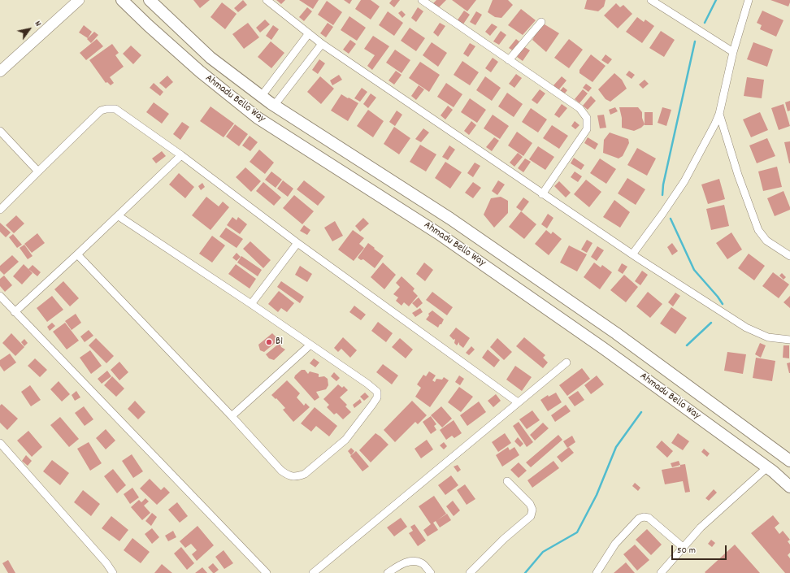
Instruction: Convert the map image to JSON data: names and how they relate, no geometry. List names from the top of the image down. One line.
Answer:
{"streets":{"main road":["Ahmadu Bello Way"]},"places":["B1"],"scale_bar":"50 m","north":"top right"}
